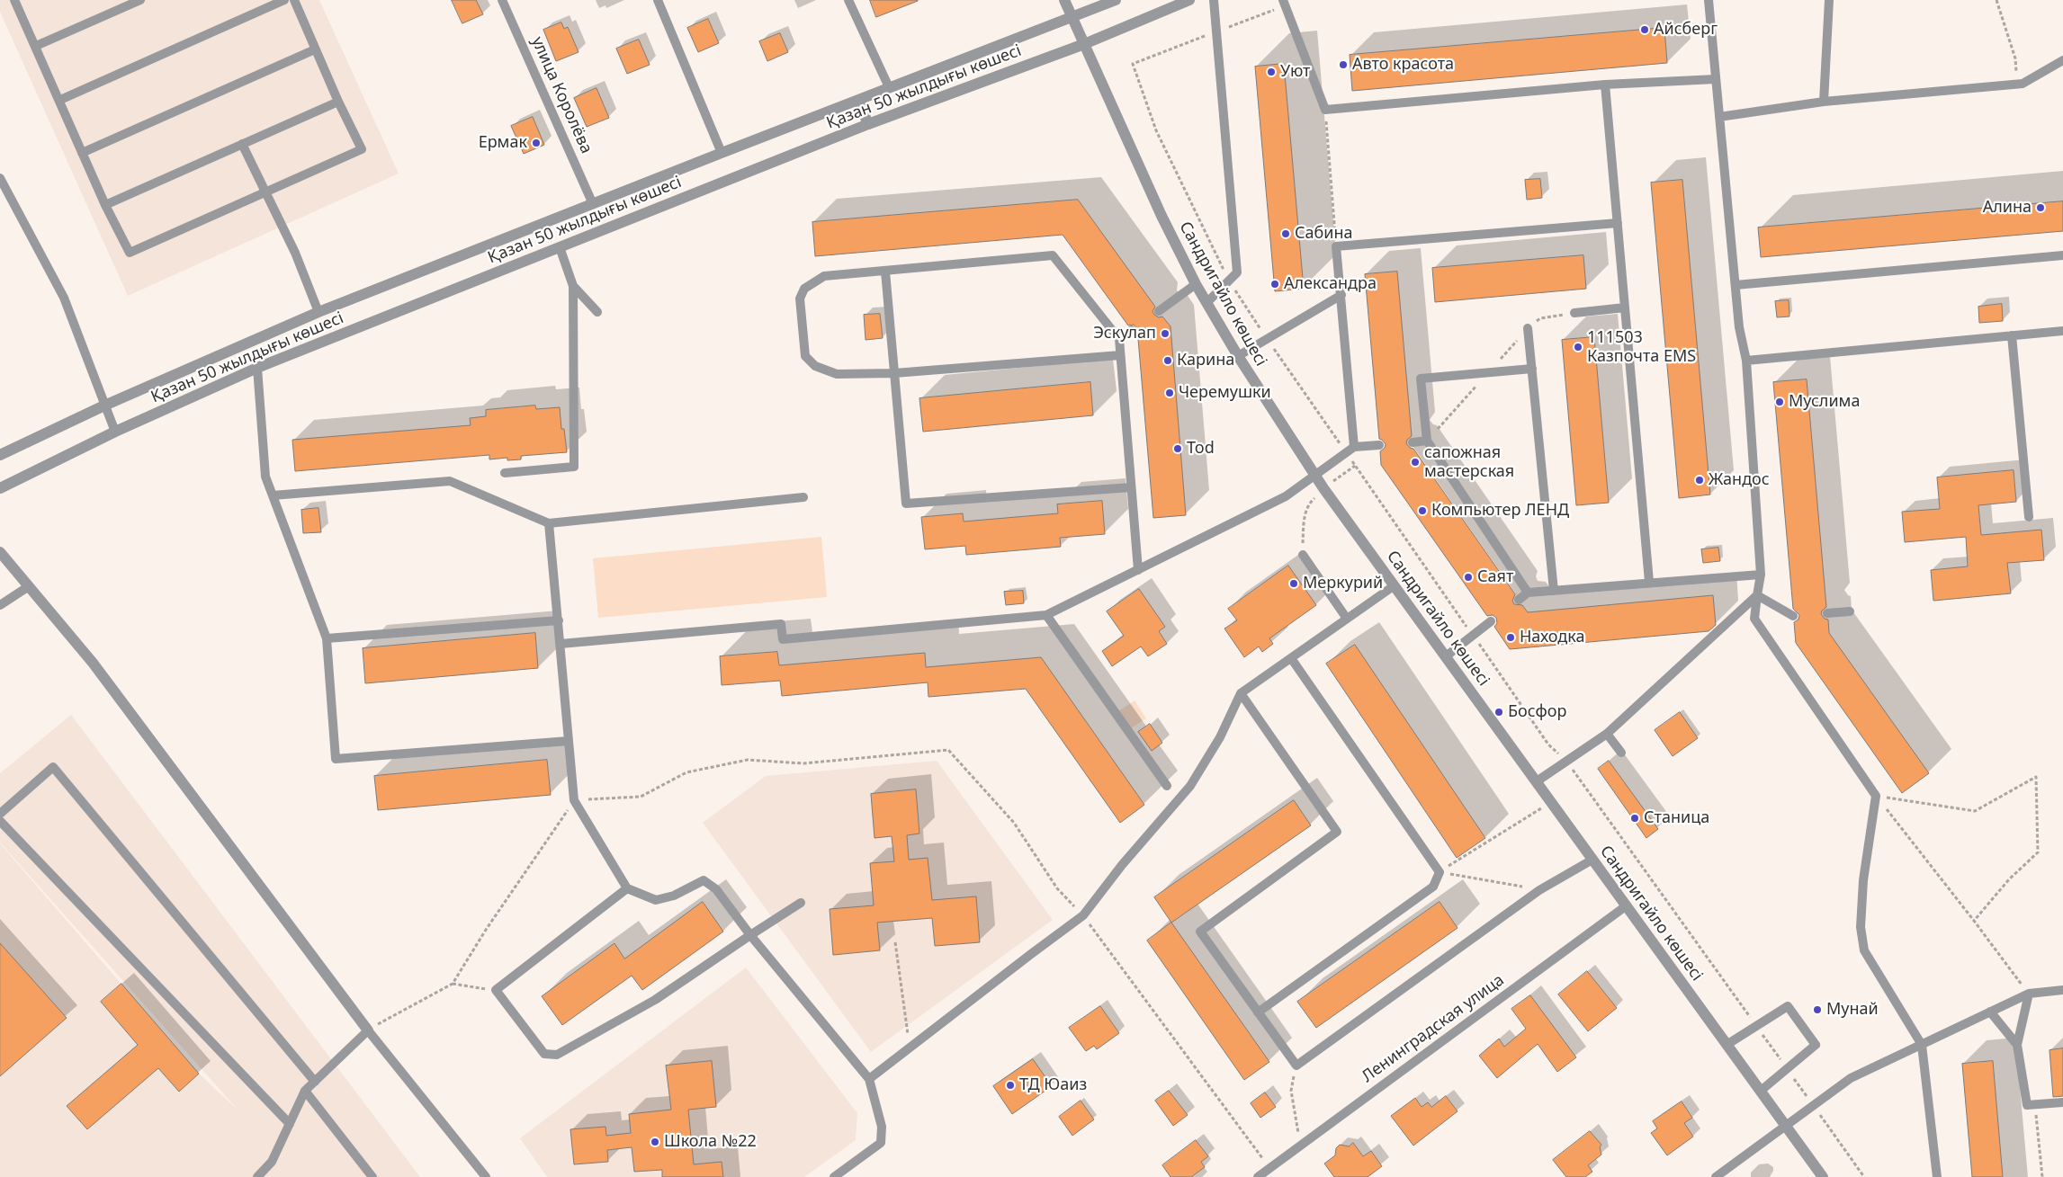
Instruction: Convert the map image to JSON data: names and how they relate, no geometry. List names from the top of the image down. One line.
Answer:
{"streets":{"street":["Қазан 50 жылдығы көшесі","Сандригайло көшесі"],"lane":["улица Королёва","Ленинградская улица"]},"crossings":[["Қазан 50 жылдығы көшесі","улица Королёва"],["Қазан 50 жылдығы көшесі","Сандригайло көшесі"],["Сандригайло көшесі","Ленинградская улица"]],"places":["Айсберг","Авто красота","Уют","Ермак","Алина","Сабина","Александра","Эскулап","111503 Казпочта EMS","Карина","Черемушки","Муслима","Tod","сапожная мастерская","Жандос","Компьютер ЛЕНД","Саят","Меркурий","Находка","Босфор","Станица","Мунай","ТД Юаиз","Школа №22"]}
